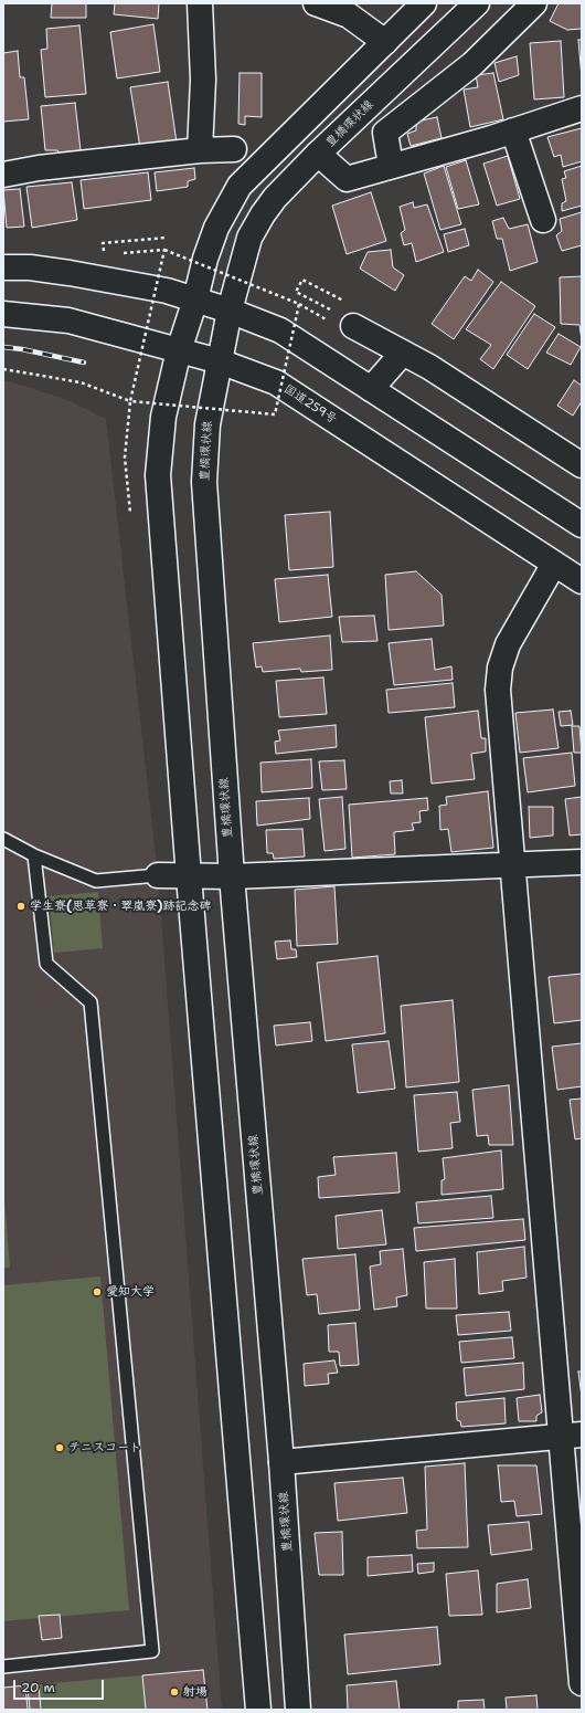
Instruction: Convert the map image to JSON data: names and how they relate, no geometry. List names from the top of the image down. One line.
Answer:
{"streets":{"main road":["豊橋環状線","国道259号"]},"crossings":[["豊橋環状線","国道259号"]],"places":["学生寮(思草寮・翠嵐寮)跡記念碑","愛知大学","テニスコート","射場"],"scale_bar":"20 m"}
